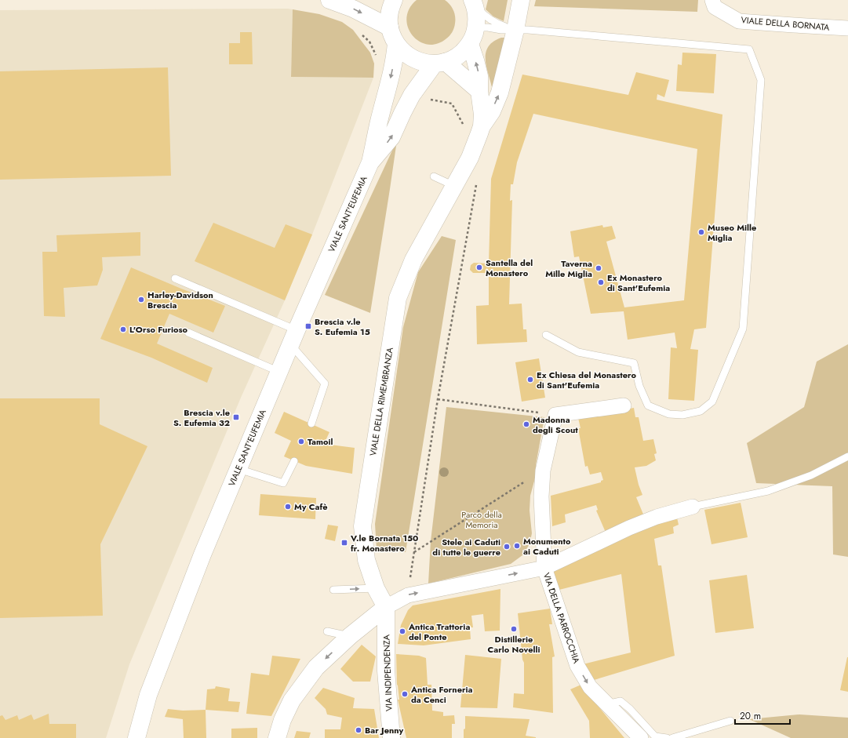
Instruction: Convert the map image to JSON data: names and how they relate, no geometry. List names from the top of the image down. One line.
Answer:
{"streets":{"street":["VIALE DELLA BORNATA","VIALE SANT'EUFEMIA","VIALE DELLA RIMEMBRANZA","VIA DELLA PARROCCHIA","VIA INDIPENDENZA"]},"crossings":[["VIALE DELLA RIMEMBRANZA","VIA DELLA PARROCCHIA"],["VIALE DELLA RIMEMBRANZA","VIA INDIPENDENZA"],["VIA DELLA PARROCCHIA","VIA INDIPENDENZA"]],"parks":["Parco della Memoria"],"places":{"other":["Museo Mille Miglia","Santella del Monastero","Taverna Mille Miglia","Ex Monastero di Sant'Eufemia","Harley-Davidson Brescia","L'Orso Furioso","Ex Chiesa del Monastero di Sant'Eufemia","Madonna degli Scout","Tamoil","My Cafè","Monumento ai Caduti","Stele ai Caduti di tutte le guerre","Distillerie Carlo Novelli","Antica Trattoria del Ponte","Antica Forneria da Cenci","Bar Jenny"],"transit":["Brescia v.le S. Eufemia 15","Brescia v.le S. Eufemia 32","V.le Bornata 150 fr. Monastero"]},"scale_bar":"20 m"}
